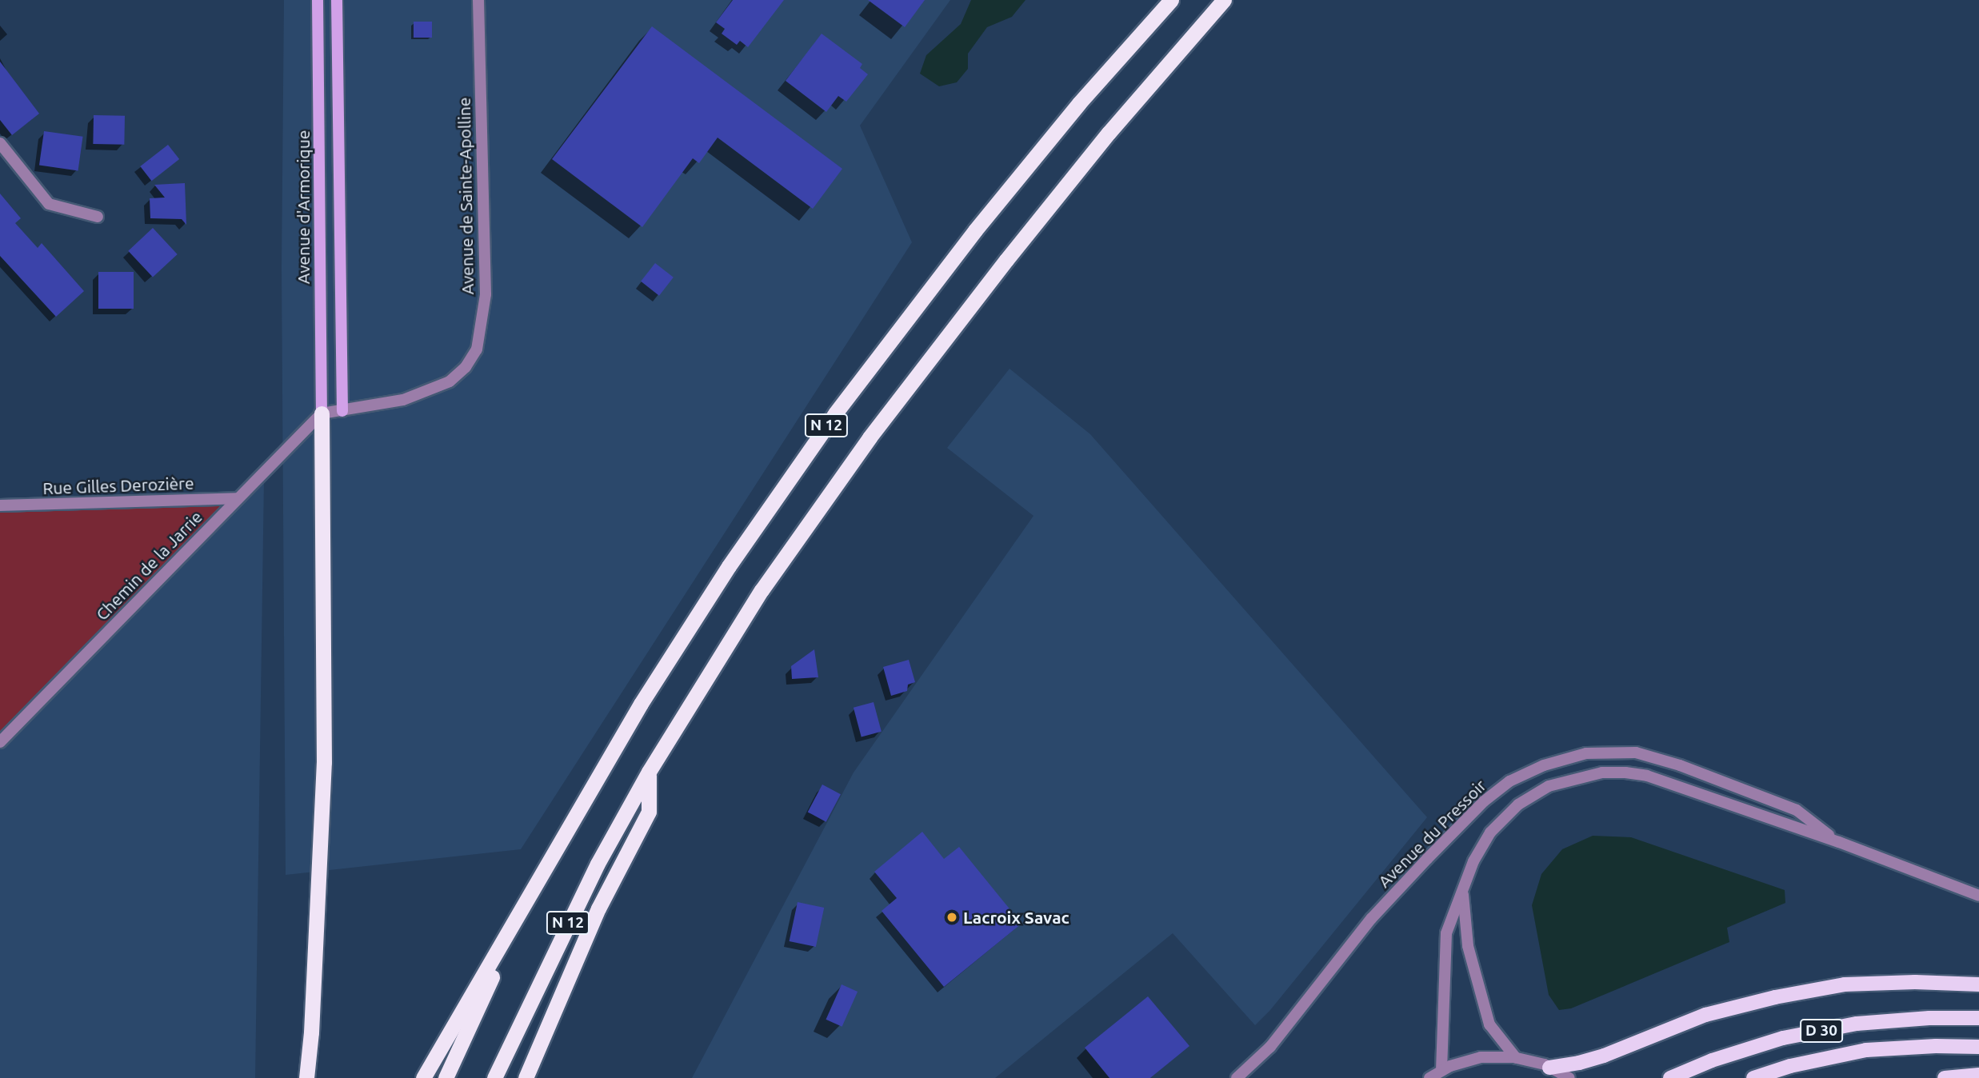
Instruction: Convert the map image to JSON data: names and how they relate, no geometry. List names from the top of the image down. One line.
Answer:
{"streets":{"highway":["N 12"],"main road":["Avenue d'Armorique","D 30"],"street":["Avenue de Sainte-Apolline","Rue Gilles Derozière","Chemin de la Jarrie","Avenue du Pressoir"]},"crossings":[["Avenue de Sainte-Apolline","Avenue d'Armorique"],["Avenue de Sainte-Apolline","Chemin de la Jarrie"],["Avenue d'Armorique","Chemin de la Jarrie"],["Rue Gilles Derozière","Chemin de la Jarrie"]],"places":["Lacroix Savac"]}
